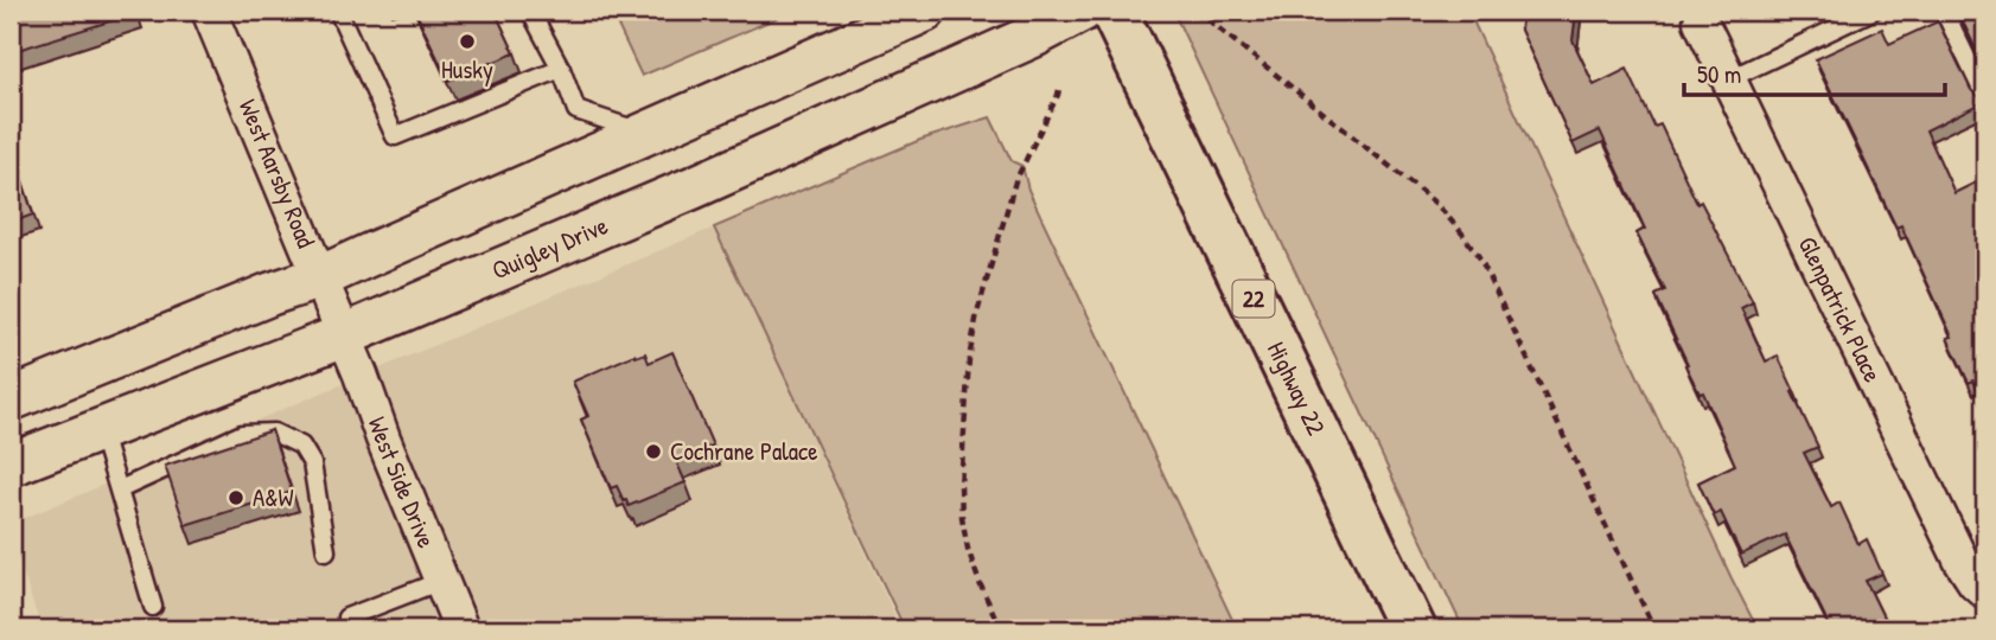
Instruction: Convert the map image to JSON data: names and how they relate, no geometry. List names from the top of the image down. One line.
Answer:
{"streets":{"main road":["22","Highway 22"],"street":["West Aarsby Road","Quigley Drive","Glenpatrick Place","West Side Drive"]},"crossings":[["West Aarsby Road","Quigley Drive"],["West Aarsby Road","West Side Drive"],["Quigley Drive","West Side Drive"]],"places":["Husky","Cochrane Palace","A&W"],"scale_bar":"50 m"}
